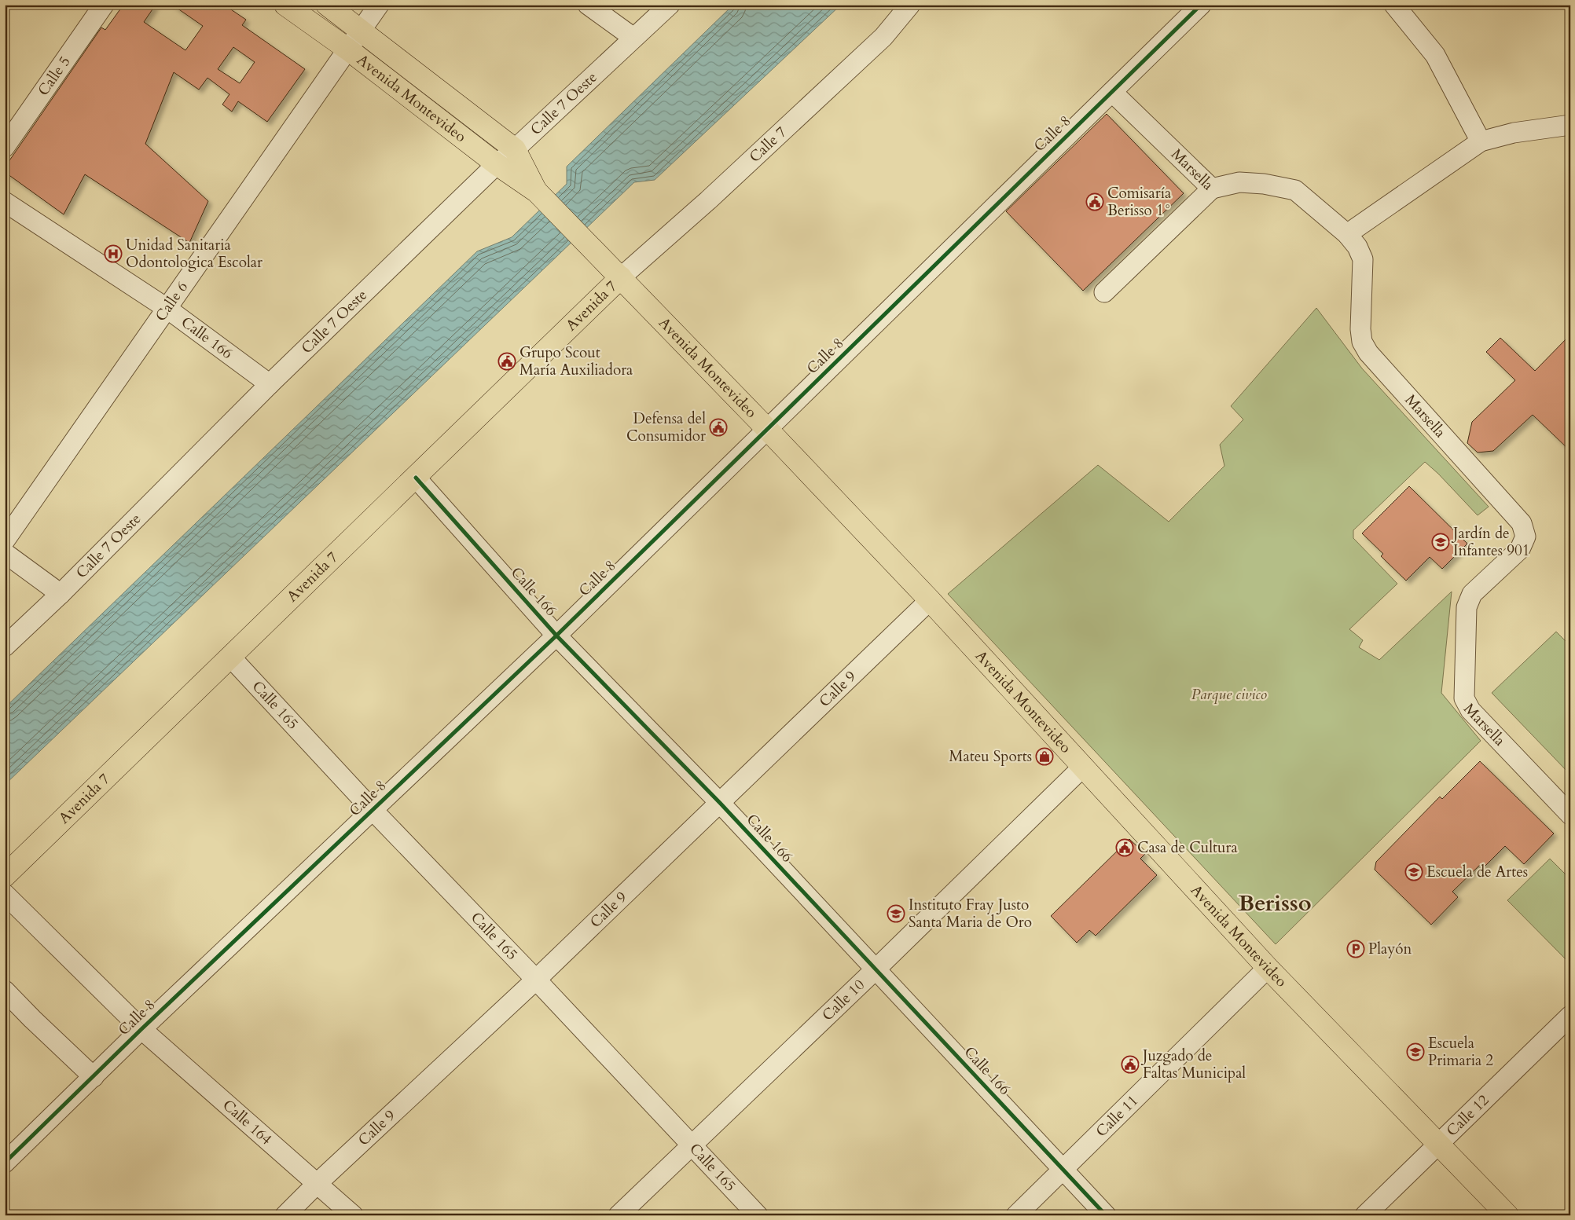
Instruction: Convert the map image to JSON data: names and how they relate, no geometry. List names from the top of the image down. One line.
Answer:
{"streets":{"main road":["Avenida Montevideo","Avenida 7"],"street":["Calle 5","Calle 7 Oeste","Calle 8","Calle 7","Marsella","Calle 6","Calle 166","Calle 9","Calle 165","Calle 10","Calle 12","Calle 11","Calle 164"]},"crossings":[["Avenida Montevideo","Calle 7 Oeste"],["Avenida Montevideo","Calle 8"],["Avenida Montevideo","Calle 7"],["Avenida Montevideo","Calle 6"],["Avenida Montevideo","Avenida 7"],["Avenida Montevideo","Calle 9"],["Avenida Montevideo","Calle 10"],["Avenida Montevideo","Calle 12"],["Avenida Montevideo","Calle 11"],["Calle 7 Oeste","Calle 166"],["Calle 8","Marsella"],["Calle 8","Calle 166"],["Calle 8","Calle 165"],["Calle 8","Calle 164"],["Calle 7","Avenida 7"],["Calle 6","Calle 166"],["Avenida 7","Calle 166"],["Avenida 7","Calle 165"],["Calle 166","Calle 9"],["Calle 166","Calle 10"],["Calle 166","Calle 11"],["Calle 9","Calle 165"],["Calle 9","Calle 164"],["Calle 165","Calle 10"]],"districts":["Berisso"],"parks":["Parque civico"],"places":{"public building":["Comisaría Berisso 1°","Grupo Scout María Auxiliadora","Defensa del Consumidor","Casa de Cultura","Juzgado de Faltas Municipal"],"hospital":["Unidad Sanitaria Odontologica Escolar"],"school or university":["Jardín de Infantes 901","Escuela de Artes","Instituto Fray Justo Santa Maria de Oro","Escuela Primaria 2"],"shop":["Mateu Sports"],"parking":["Playón"]}}
